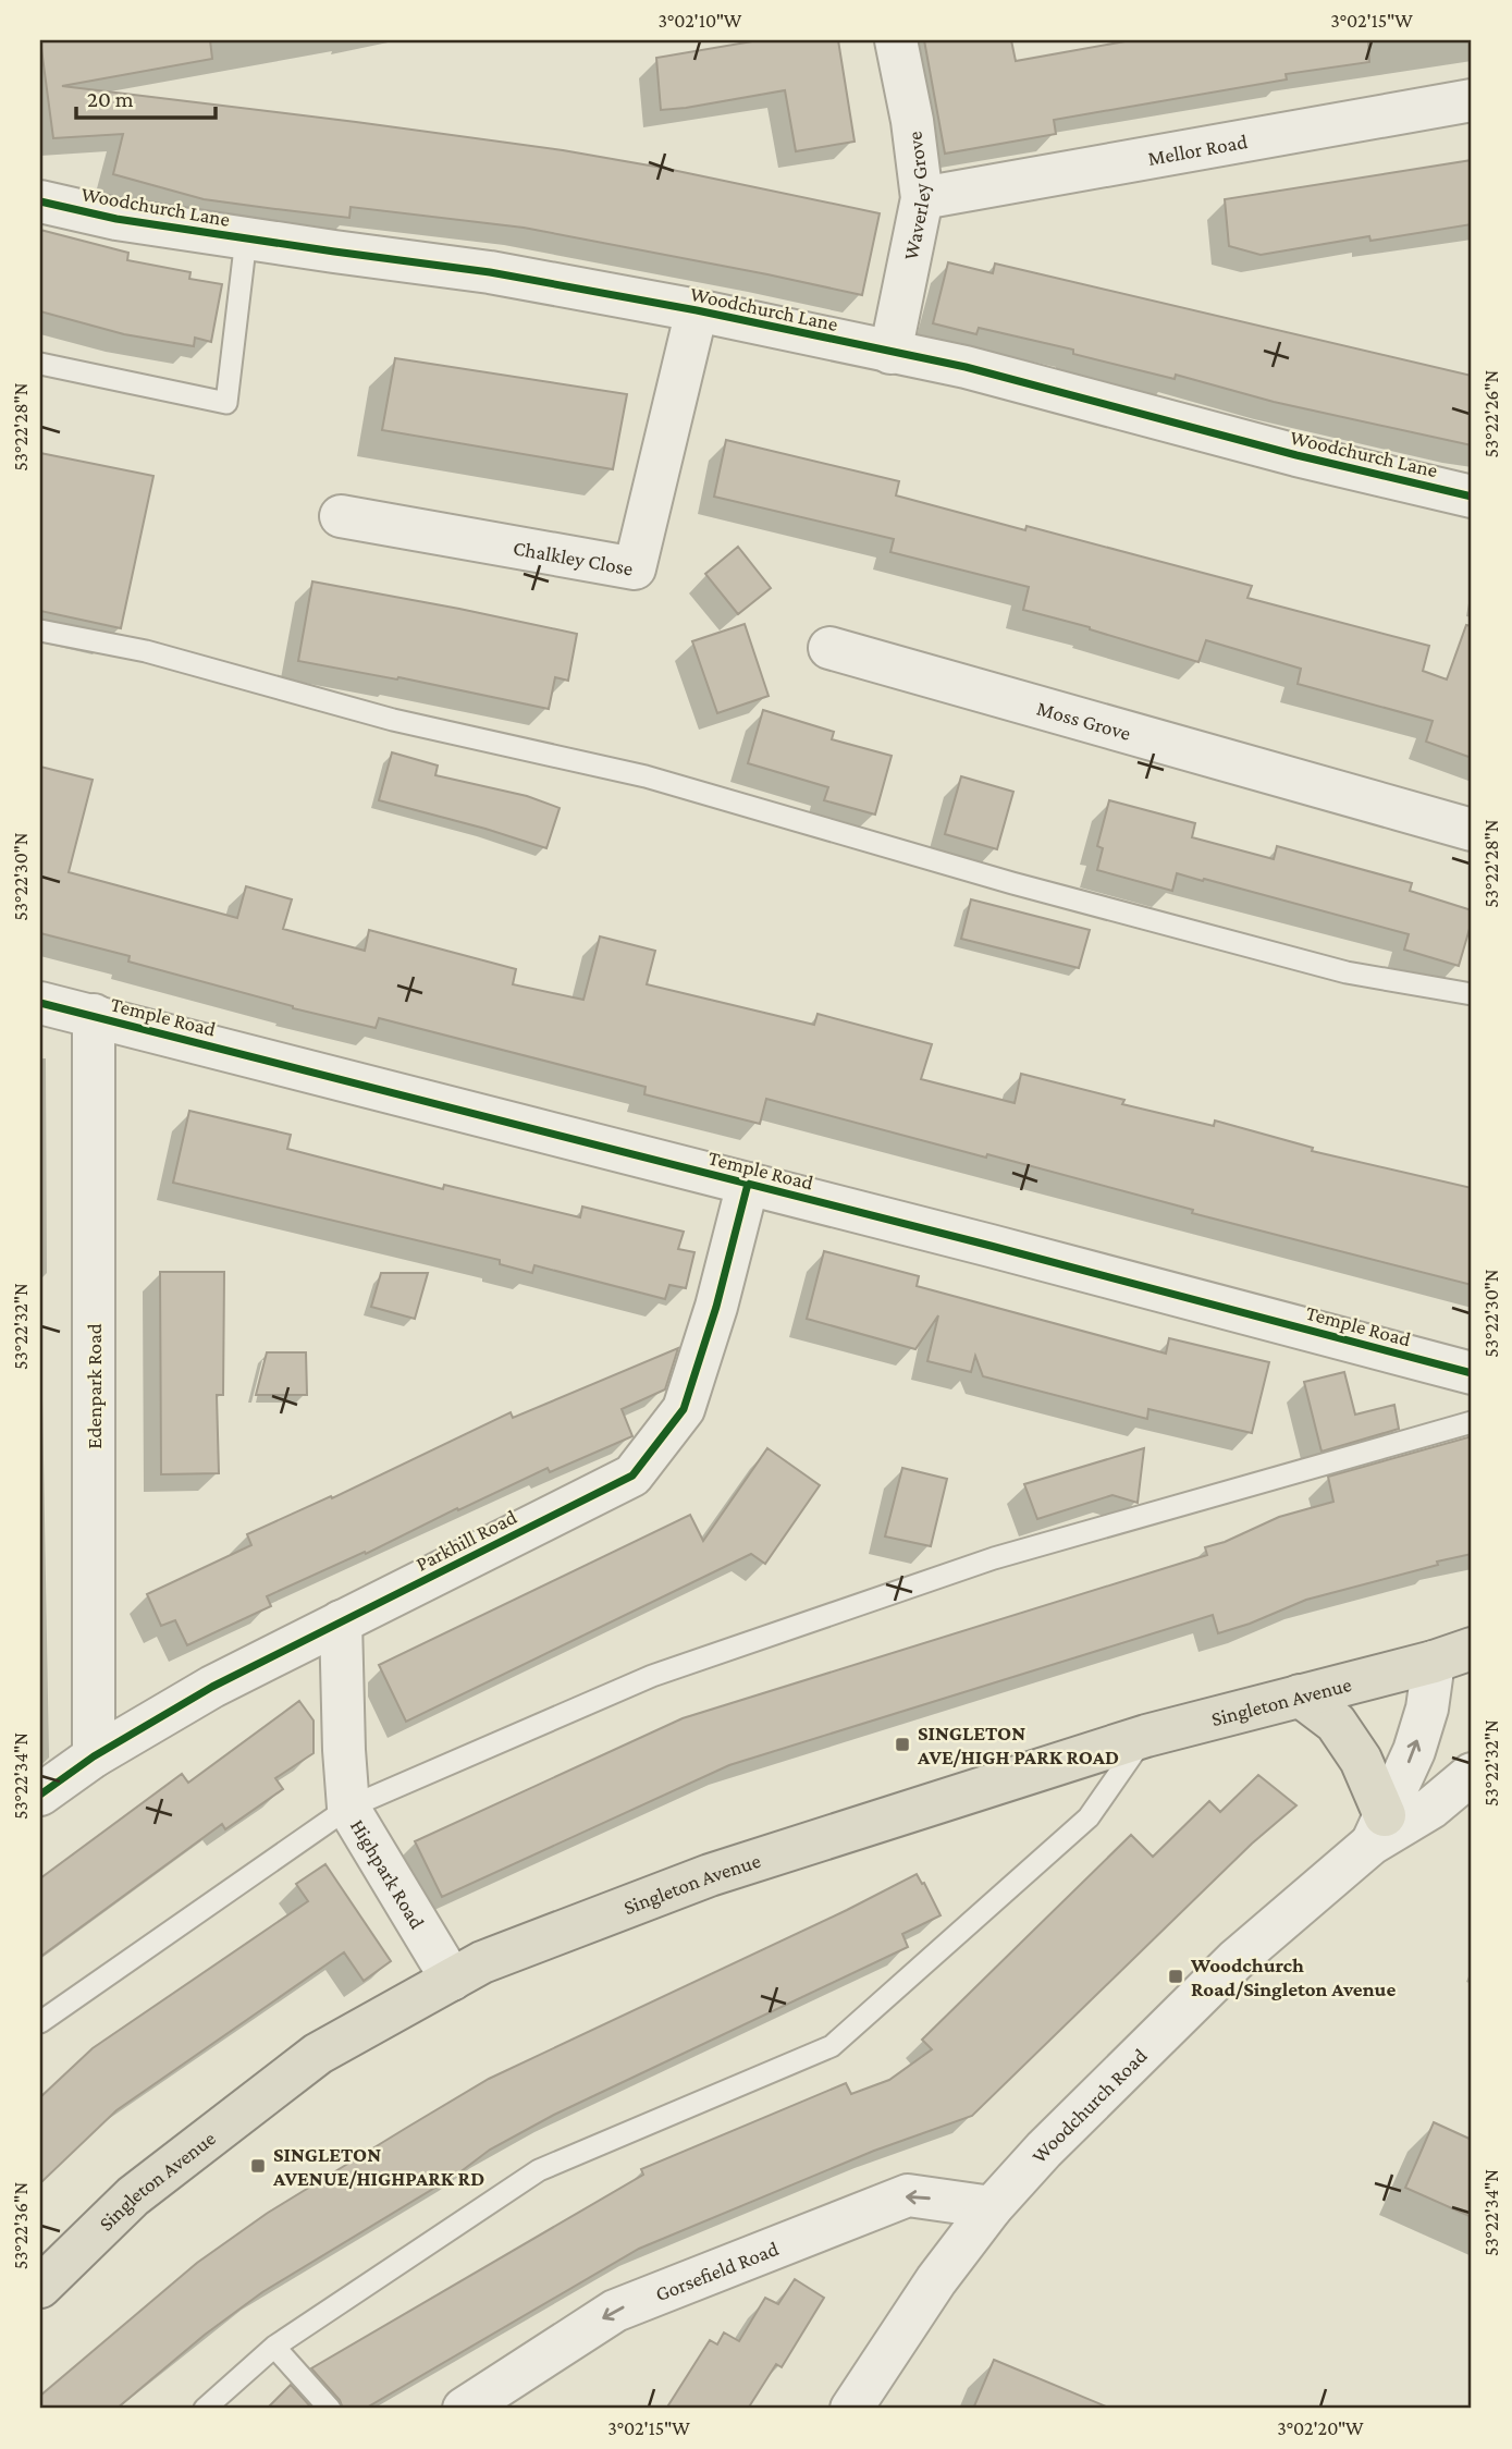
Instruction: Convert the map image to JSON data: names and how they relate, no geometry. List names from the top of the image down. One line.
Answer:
{"streets":{"highway":["Singleton Avenue"],"street":["Mellor Road","Waverley Grove","Woodchurch Lane","Chalkley Close","Moss Grove","Temple Road","Edenpark Road","Parkhill Road","Highpark Road","Woodchurch Road","Gorsefield Road"]},"crossings":[["Mellor Road","Waverley Grove"],["Waverley Grove","Woodchurch Lane"],["Woodchurch Lane","Chalkley Close"],["Temple Road","Edenpark Road"],["Temple Road","Parkhill Road"],["Edenpark Road","Parkhill Road"],["Parkhill Road","Highpark Road"],["Singleton Avenue","Highpark Road"],["Singleton Avenue","Woodchurch Road"],["Woodchurch Road","Gorsefield Road"]],"one_way":["Gorsefield Road"],"places":{"transit":["SINGLETON AVE/HIGH PARK ROAD","Woodchurch Road/Singleton Avenue","SINGLETON AVENUE/HIGHPARK RD"]},"scale_bar":"20 m","coordinates":["3°02'10\"W","3°02'15\"W","53°22'26\"N","53°22'28\"N","53°22'30\"N","53°22'32\"N","53°22'34\"N","53°22'36\"N","3°02'20\"W"]}
